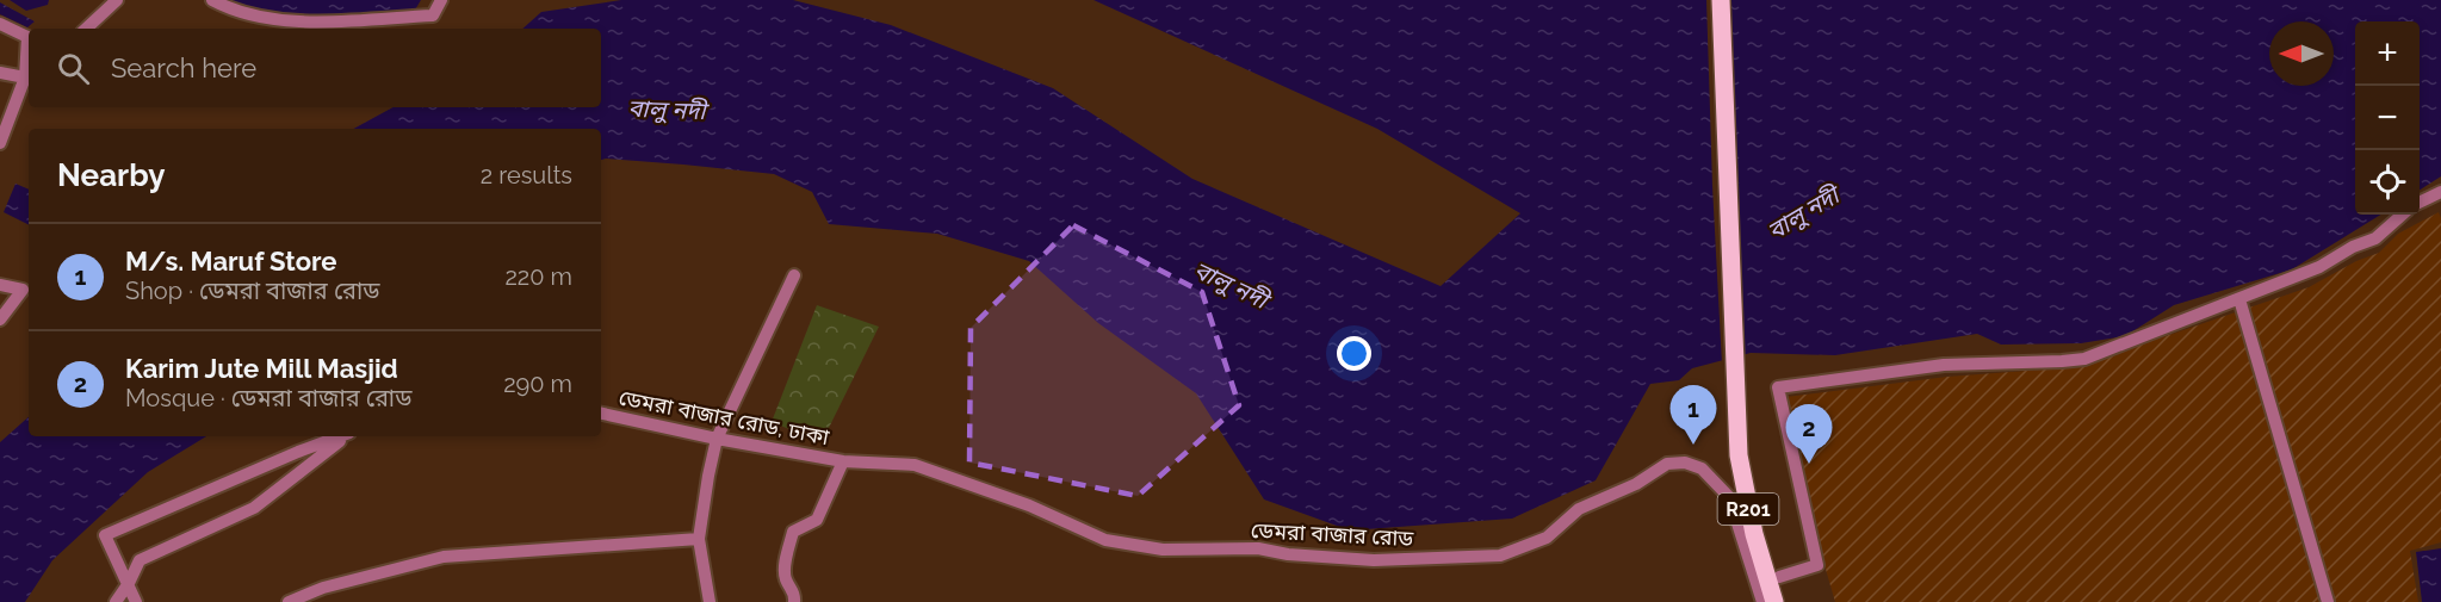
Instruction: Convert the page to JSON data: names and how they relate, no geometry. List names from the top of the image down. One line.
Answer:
{"streets":{"main road":["R201"],"street":["ডেমরা বাজার রোড, ঢাকা","ডেমরা বাজার রোড"]},"crossings":[["ডেমরা বাজার রোড, ঢাকা","ডেমরা বাজার রোড"]],"water":["বালু নদী"],"north":"left","page":{"map_buttons":["+","−"],"search":"Search here","heading":["Nearby","2 results"],"list":[{"mark":"1","name":"M/s. Maruf Store","note":"Shop · ডেমরা বাজার রোড","value":"220 m"},{"mark":"2","name":"Karim Jute Mill Masjid","note":"Mosque · ডেমরা বাজার রোড","value":"290 m"}],"pins":["1","2"]}}
